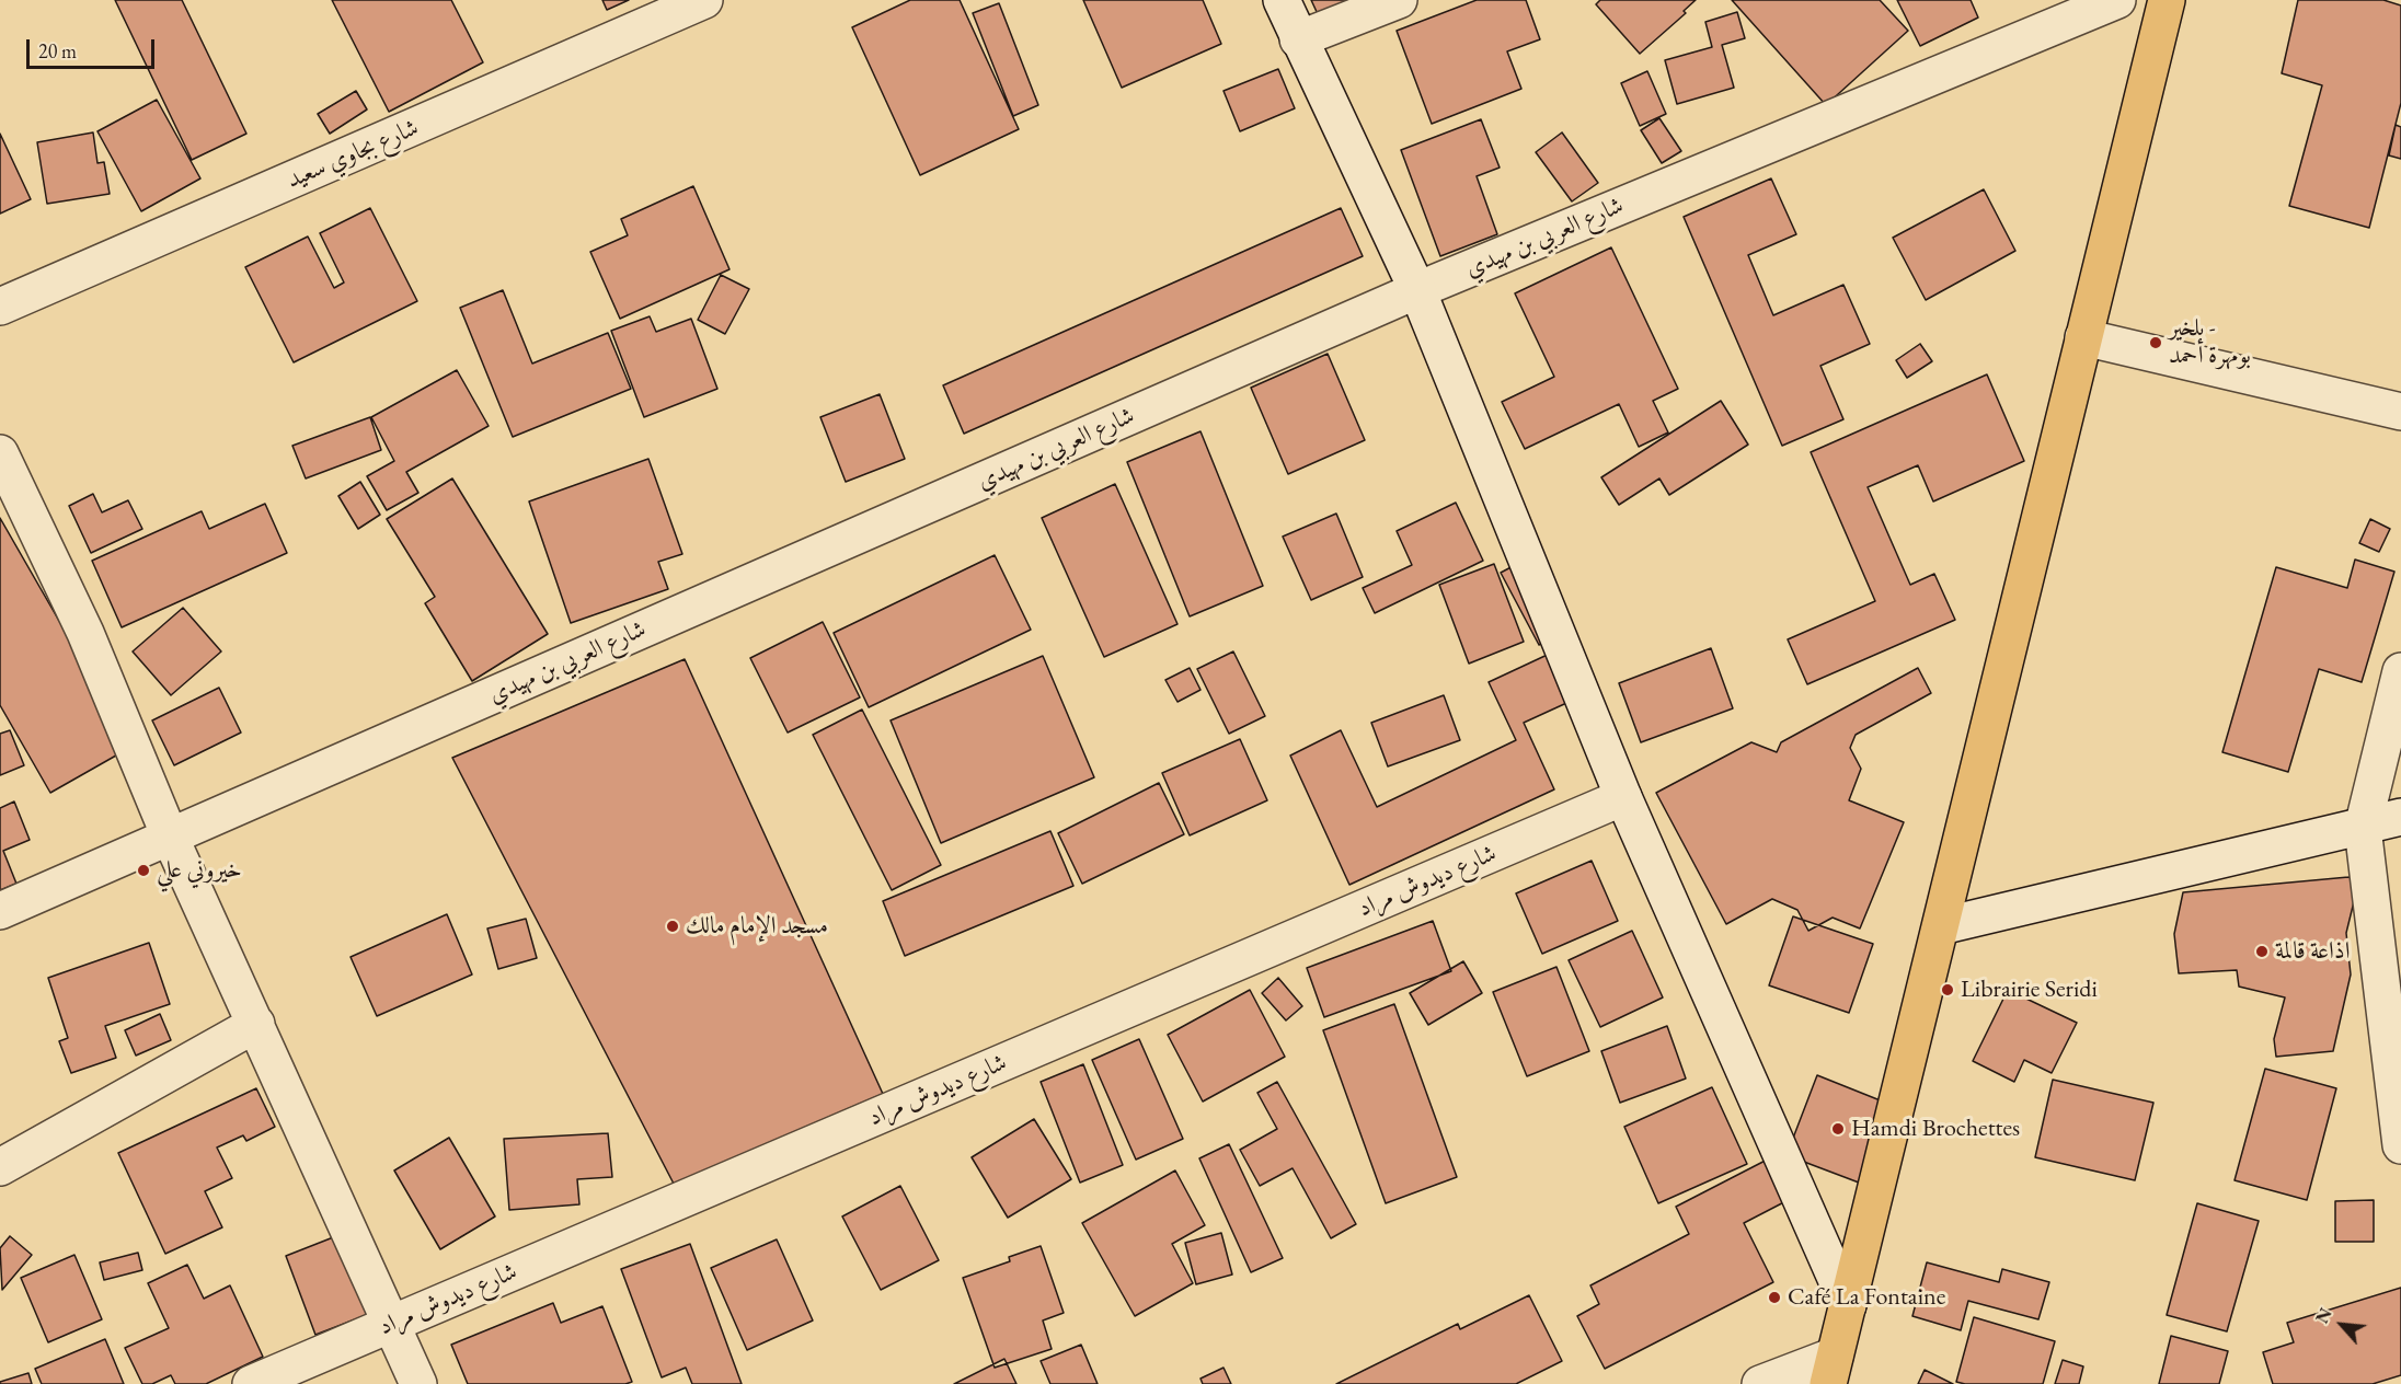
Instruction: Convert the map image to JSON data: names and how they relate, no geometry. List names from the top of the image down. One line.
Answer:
{"streets":{"street":["شارع بجاوي سعيد","شارع العربي بن مهيدي","شارع ديدوش مراد"]},"places":["بلخير - بومهرة أحمد","خيروني علي","مسجد الإمام مالك","اذاعة قالمة","Librairie Seridi","Hamdi Brochettes","Café La Fontaine"],"scale_bar":"20 m","north":"top left"}
